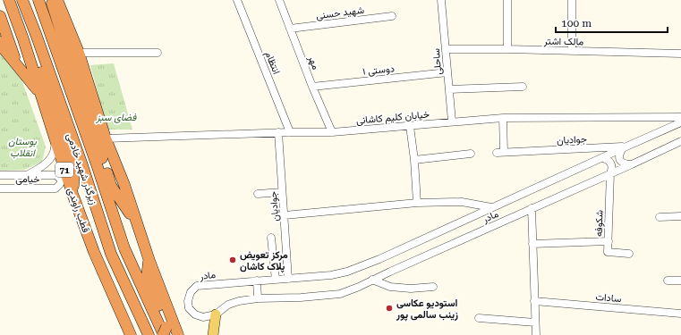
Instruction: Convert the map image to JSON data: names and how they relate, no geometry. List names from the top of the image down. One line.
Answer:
{"streets":{"highway":["زیرگذر شهید خادمی","71","قطب راوندی"],"street":["شهید حسنی","مالک اشتر","ساحلی","انتظام","مهر","دوستی ۱","خیابان کلیم کاشانی","جوادیان","خیامی","مادر","شکوفه","سادات"]},"crossings":[["شهید حسنی","مهر"],["مالک اشتر","ساحلی"],["ساحلی","دوستی ۱"],["ساحلی","خیابان کلیم کاشانی"],["انتظام","خیابان کلیم کاشانی"],["مهر","دوستی ۱"],["مهر","خیابان کلیم کاشانی"],["خیابان کلیم کاشانی","جوادیان"],["جوادیان","مادر"],["مادر","شکوفه"]],"parks":["فضای سبز","بوستان انقلاب"],"places":["مرکز تعویض پلاک کاشان","استودیو عکاسی زینب سالمی پور"],"scale_bar":"100 m"}
